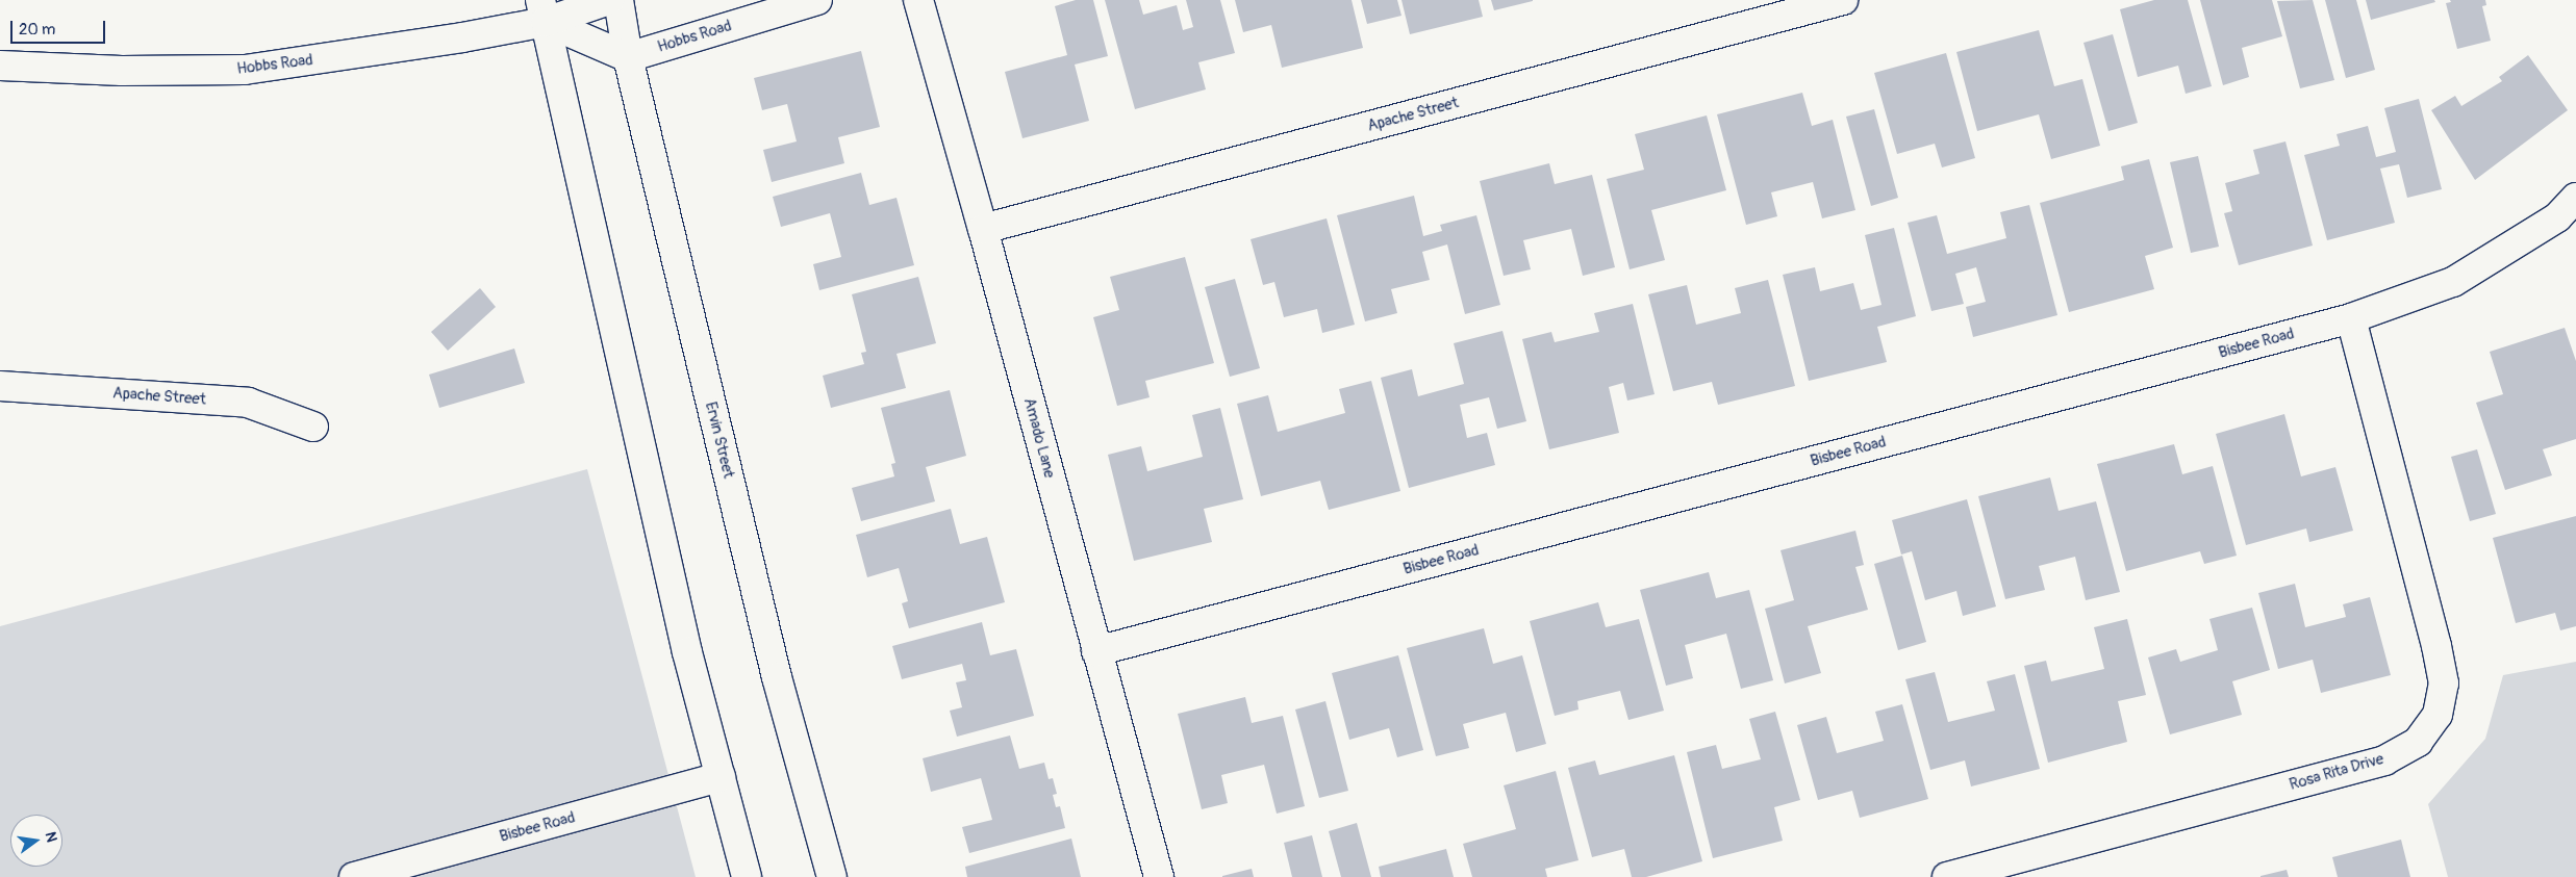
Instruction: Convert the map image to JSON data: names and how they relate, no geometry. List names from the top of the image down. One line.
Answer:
{"streets":{"street":["Hobbs Road","Apache Street","Bisbee Road","Amado Lane","Ervin Street","Rosa Rita Drive"]},"crossings":[["Hobbs Road","Ervin Street"],["Apache Street","Amado Lane"],["Bisbee Road","Amado Lane"],["Bisbee Road","Rosa Rita Drive"]],"scale_bar":"20 m","north":"right"}
